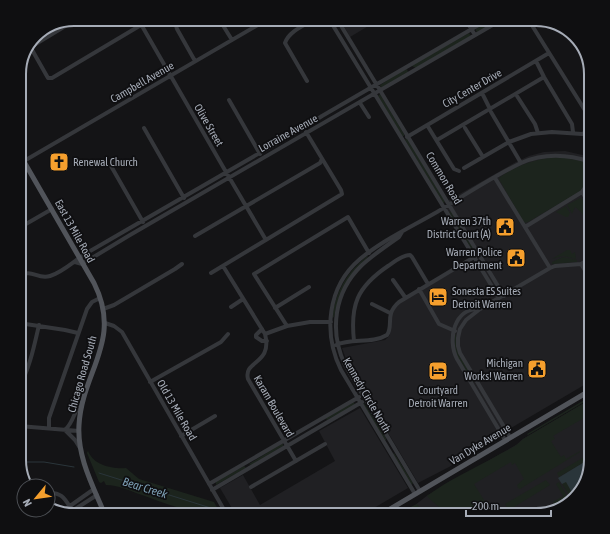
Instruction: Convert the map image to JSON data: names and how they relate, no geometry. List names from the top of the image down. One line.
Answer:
{"streets":{"main road":["East 13 Mile Road","Chicago Road South","Van Dyke Avenue"],"street":["Campbell Avenue","City Center Drive","Olive Street","Lorraine Avenue","Common Road","Kennedy Circle North","Karam Boulevard","Old 13 Mile Road"]},"crossings":[["Campbell Avenue","Olive Street"],["City Center Drive","Common Road"],["Olive Street","Lorraine Avenue"],["Lorraine Avenue","Common Road"],["Lorraine Avenue","East 13 Mile Road"],["Common Road","Kennedy Circle North"],["East 13 Mile Road","Chicago Road South"],["East 13 Mile Road","Old 13 Mile Road"],["Chicago Road South","Old 13 Mile Road"],["Kennedy Circle North","Van Dyke Avenue"]],"water":["Bear Creek"],"places":{"church":["Renewal Church"],"public building":["Warren 37th District Court (A)","Warren Police Department","Michigan Works! Warren"],"hotel":["Sonesta ES Suites Detroit Warren","Courtyard Detroit Warren"]},"scale_bar":"200 m","north":"bottom left"}
